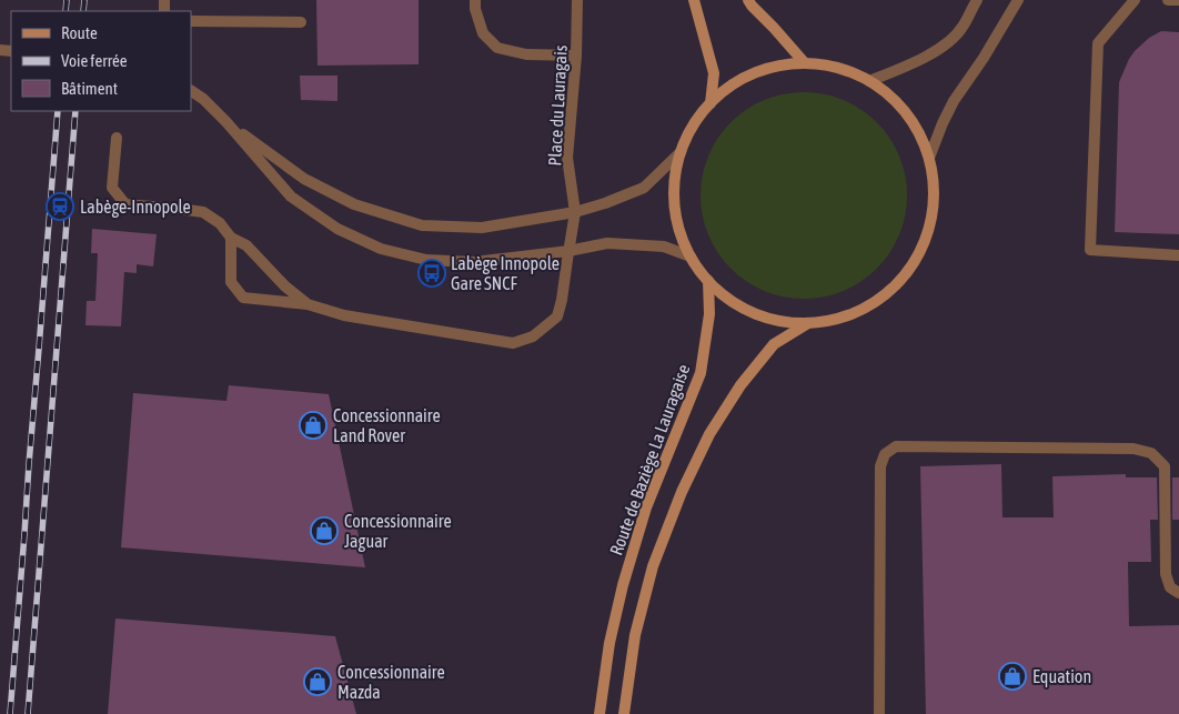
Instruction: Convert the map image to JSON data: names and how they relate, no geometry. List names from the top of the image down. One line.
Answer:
{"streets":{"main road":["Route de Baziège La Lauragaise"],"street":["Place du Lauragais"]},"places":{"station":["Labège-Innopole"],"bus stop":["Labège Innopole Gare SNCF"],"shop":["Concessionnaire Land Rover","Concessionnaire Jaguar","Equation","Concessionnaire Mazda"]},"legend":["Route","Voie ferrée","Bâtiment"]}
